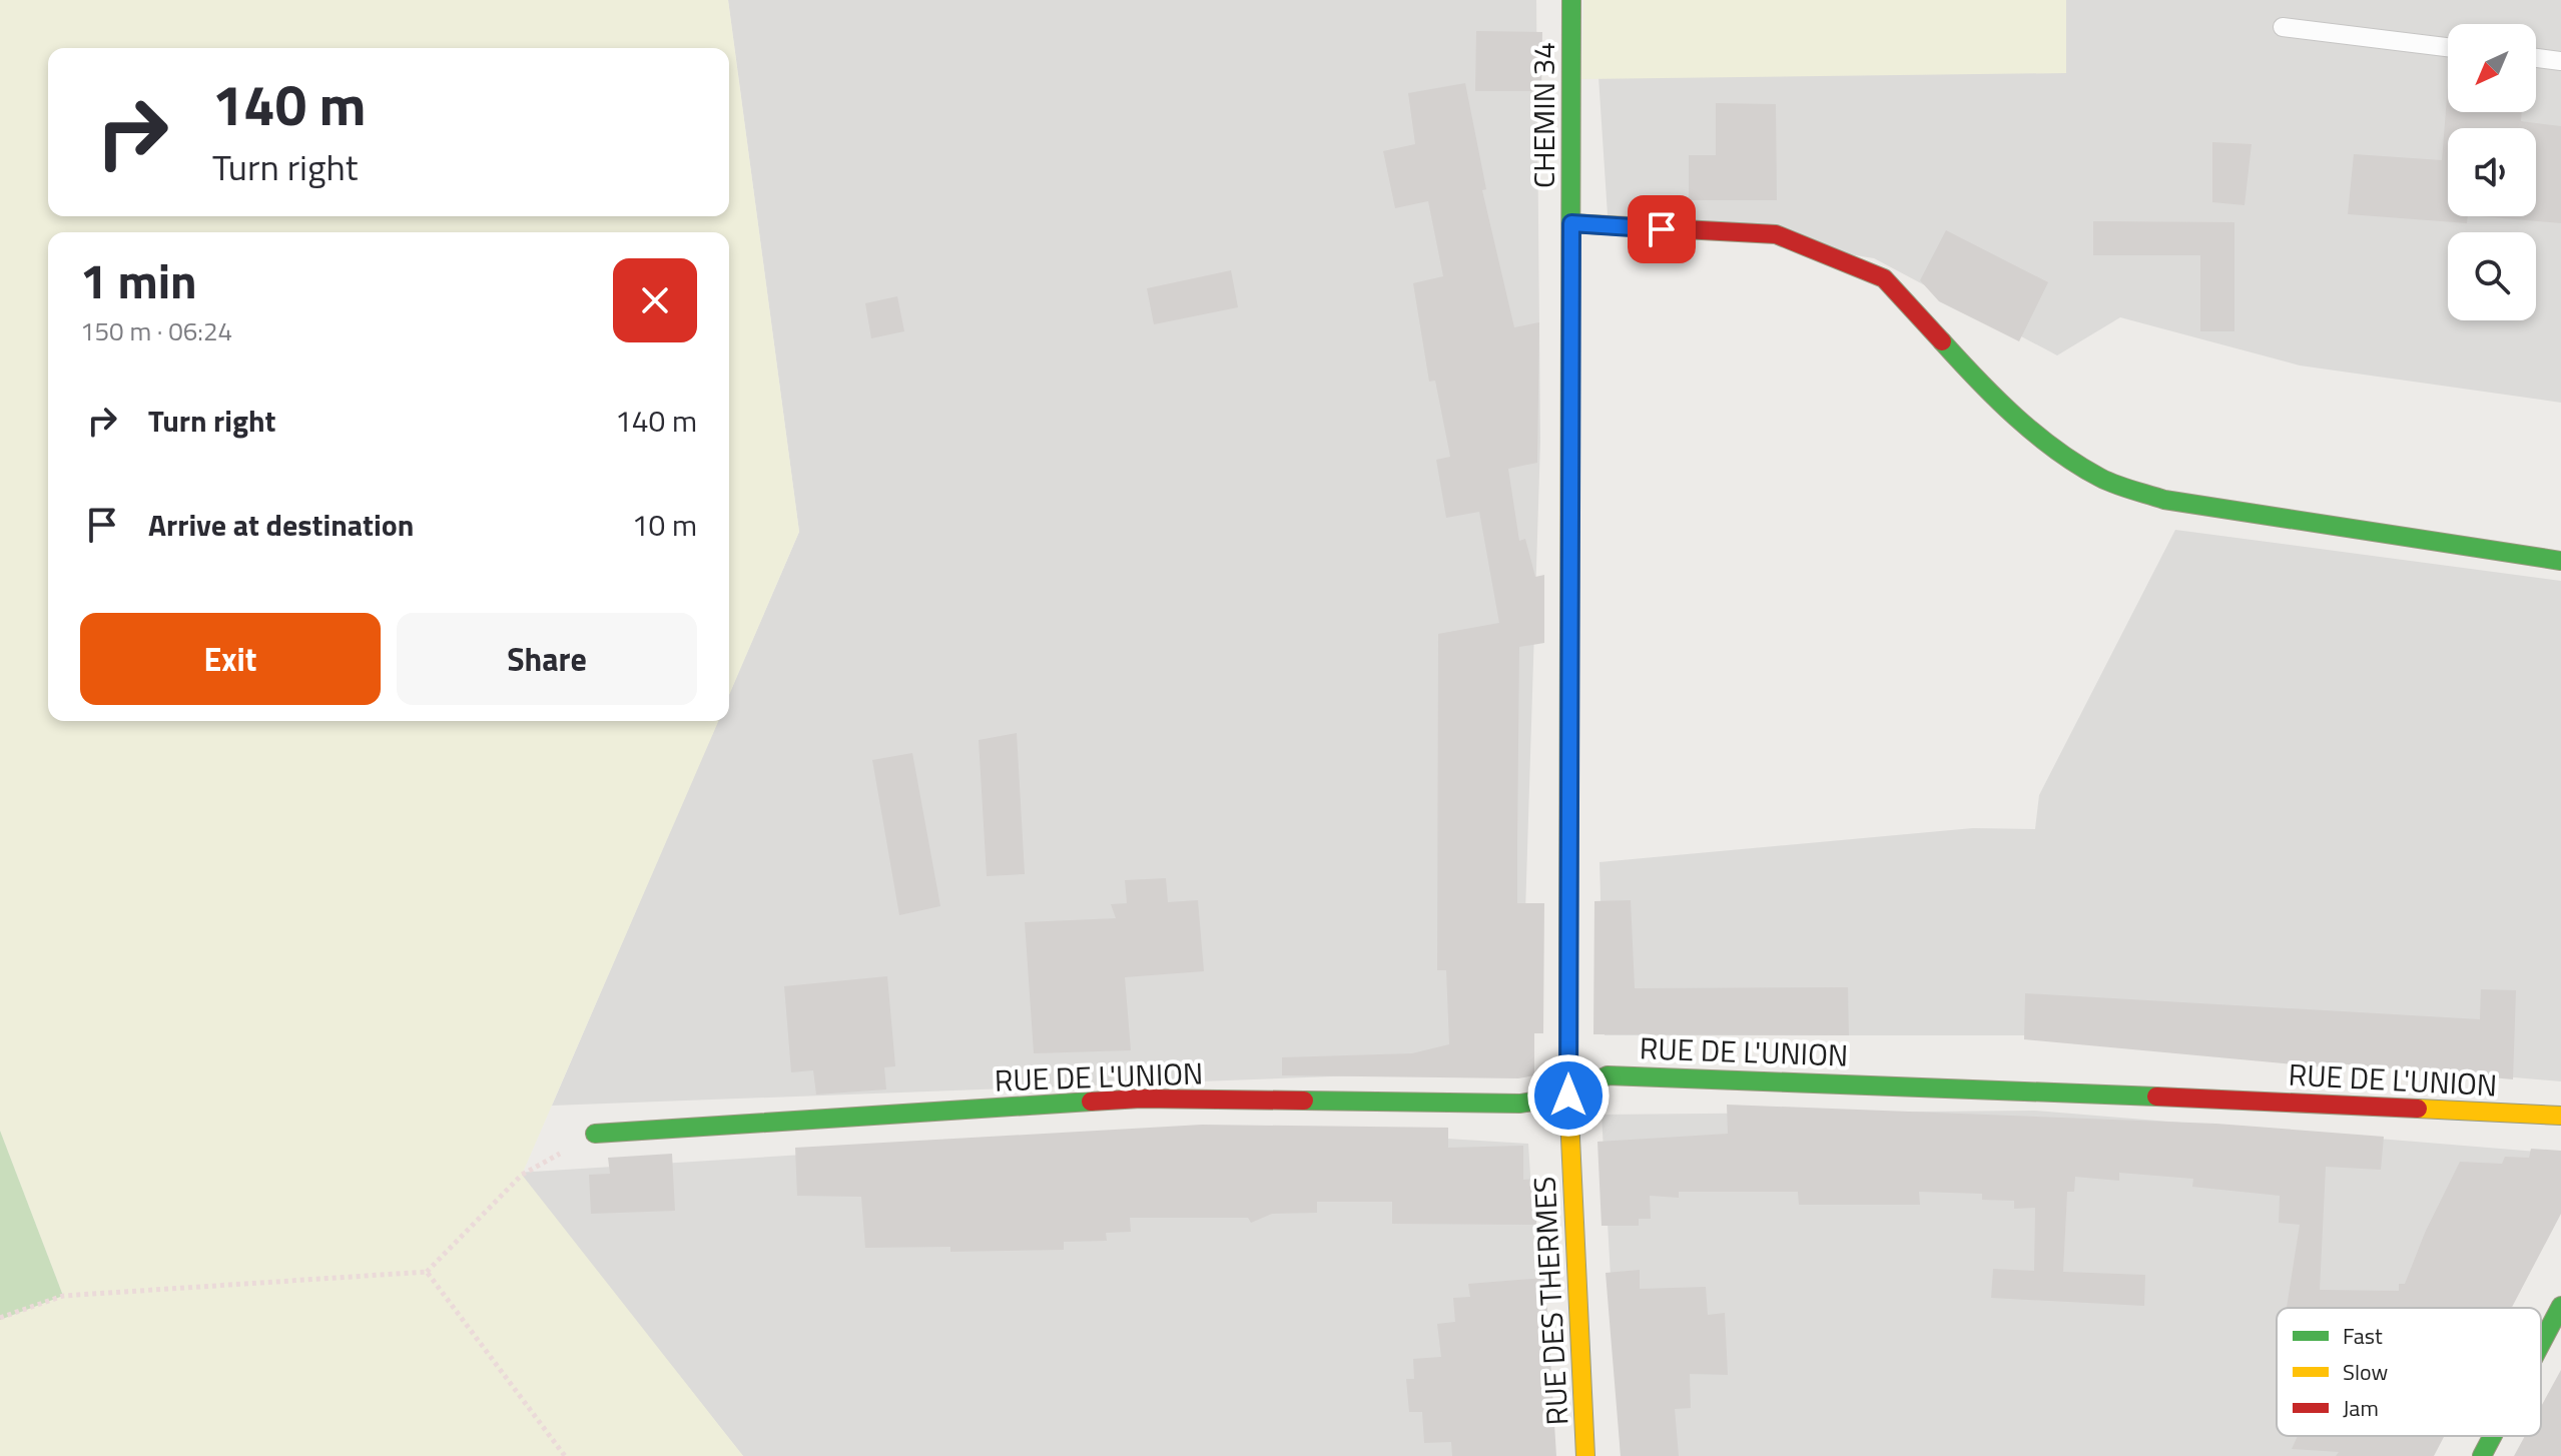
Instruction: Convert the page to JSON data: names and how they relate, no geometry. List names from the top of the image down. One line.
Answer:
{"streets":{"street":["CHEMIN 34","RUE DE L'UNION","RUE DES THERMES"]},"crossings":[["CHEMIN 34","RUE DE L'UNION"],["CHEMIN 34","RUE DES THERMES"],["RUE DE L'UNION","RUE DES THERMES"]],"legend":["Fast","Slow","Jam"],"north":"bottom left","page":{"turn":["140 m","Turn right"],"heading":["1 min","150 m · 06:24"],"list":[{"name":"Turn right","value":"140 m"},{"name":"Arrive at destination","value":"10 m"}],"buttons":["Exit","Share"]}}
